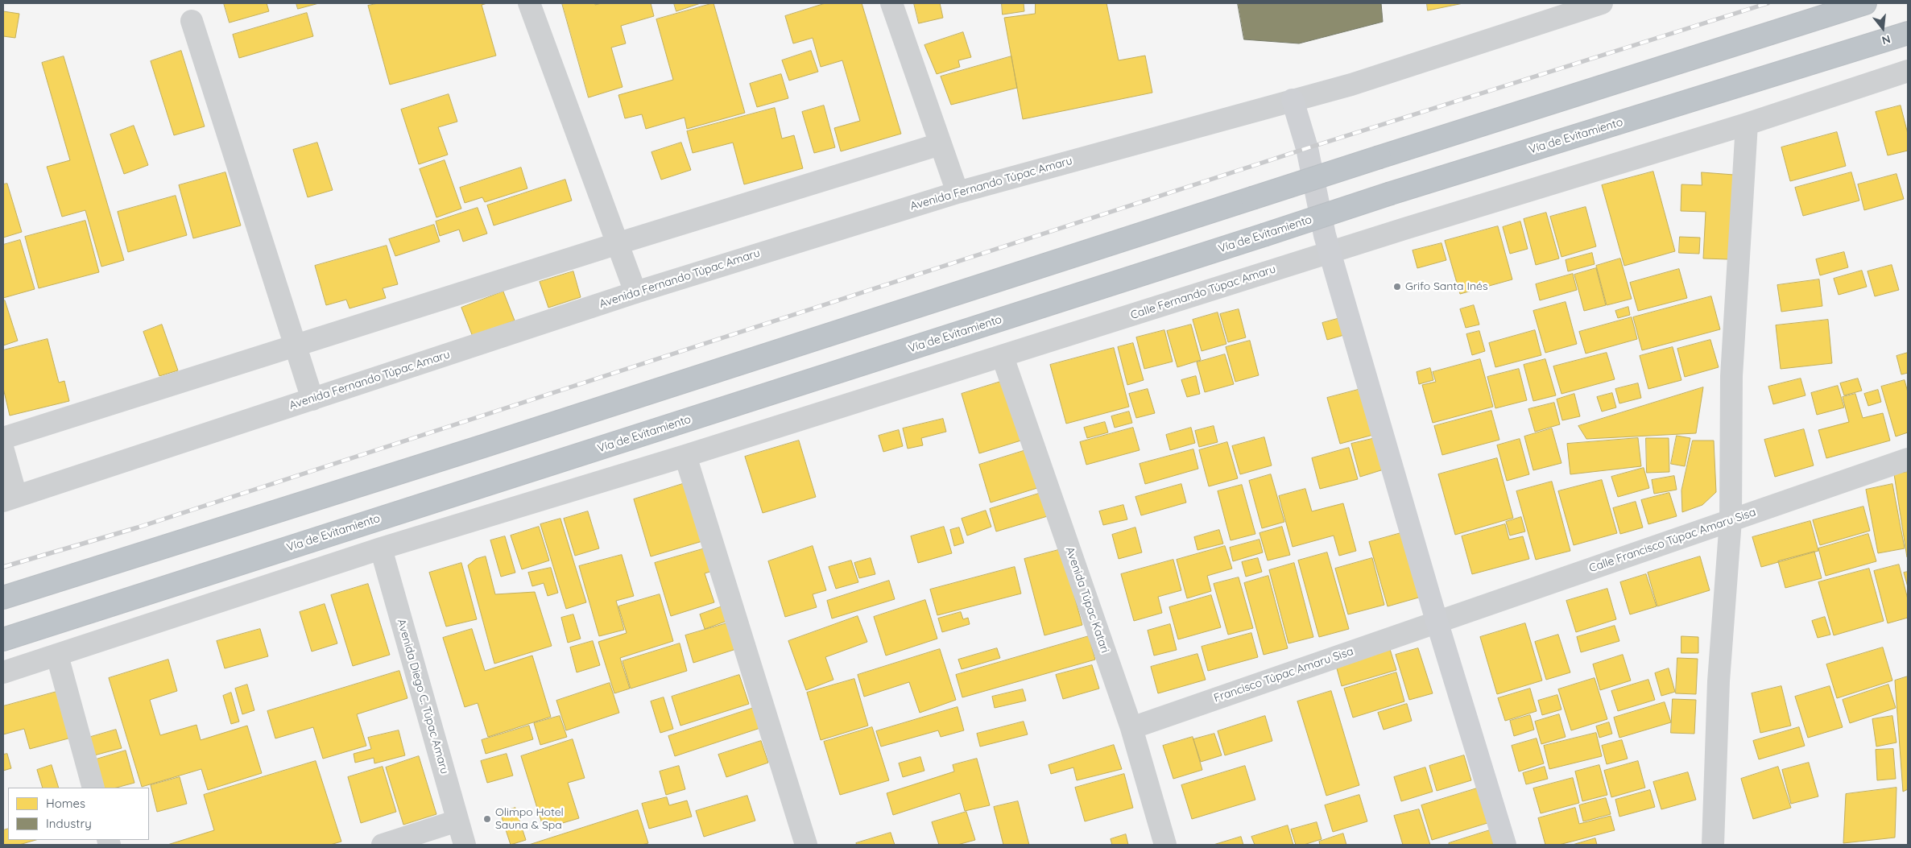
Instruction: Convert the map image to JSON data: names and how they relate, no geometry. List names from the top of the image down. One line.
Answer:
{"streets":{"highway":["Vía de Evitamiento"],"street":["Avenida Fernando Túpac Amaru","Calle Fernando Túpac Amaru","Calle Francisco Túpac Amaru Sisa","Avenida Túpac Katari","Francisco Túpac Amaru Sisa","Avenida Diego C. Túpac Amaru"]},"crossings":[["Calle Fernando Túpac Amaru","Avenida Túpac Katari"],["Calle Fernando Túpac Amaru","Avenida Diego C. Túpac Amaru"],["Calle Francisco Túpac Amaru Sisa","Francisco Túpac Amaru Sisa"],["Avenida Túpac Katari","Francisco Túpac Amaru Sisa"]],"places":["Grifo Santa Inés","Olimpo Hotel Sauna & Spa"],"legend":["Homes","Industry"],"north":"bottom"}
